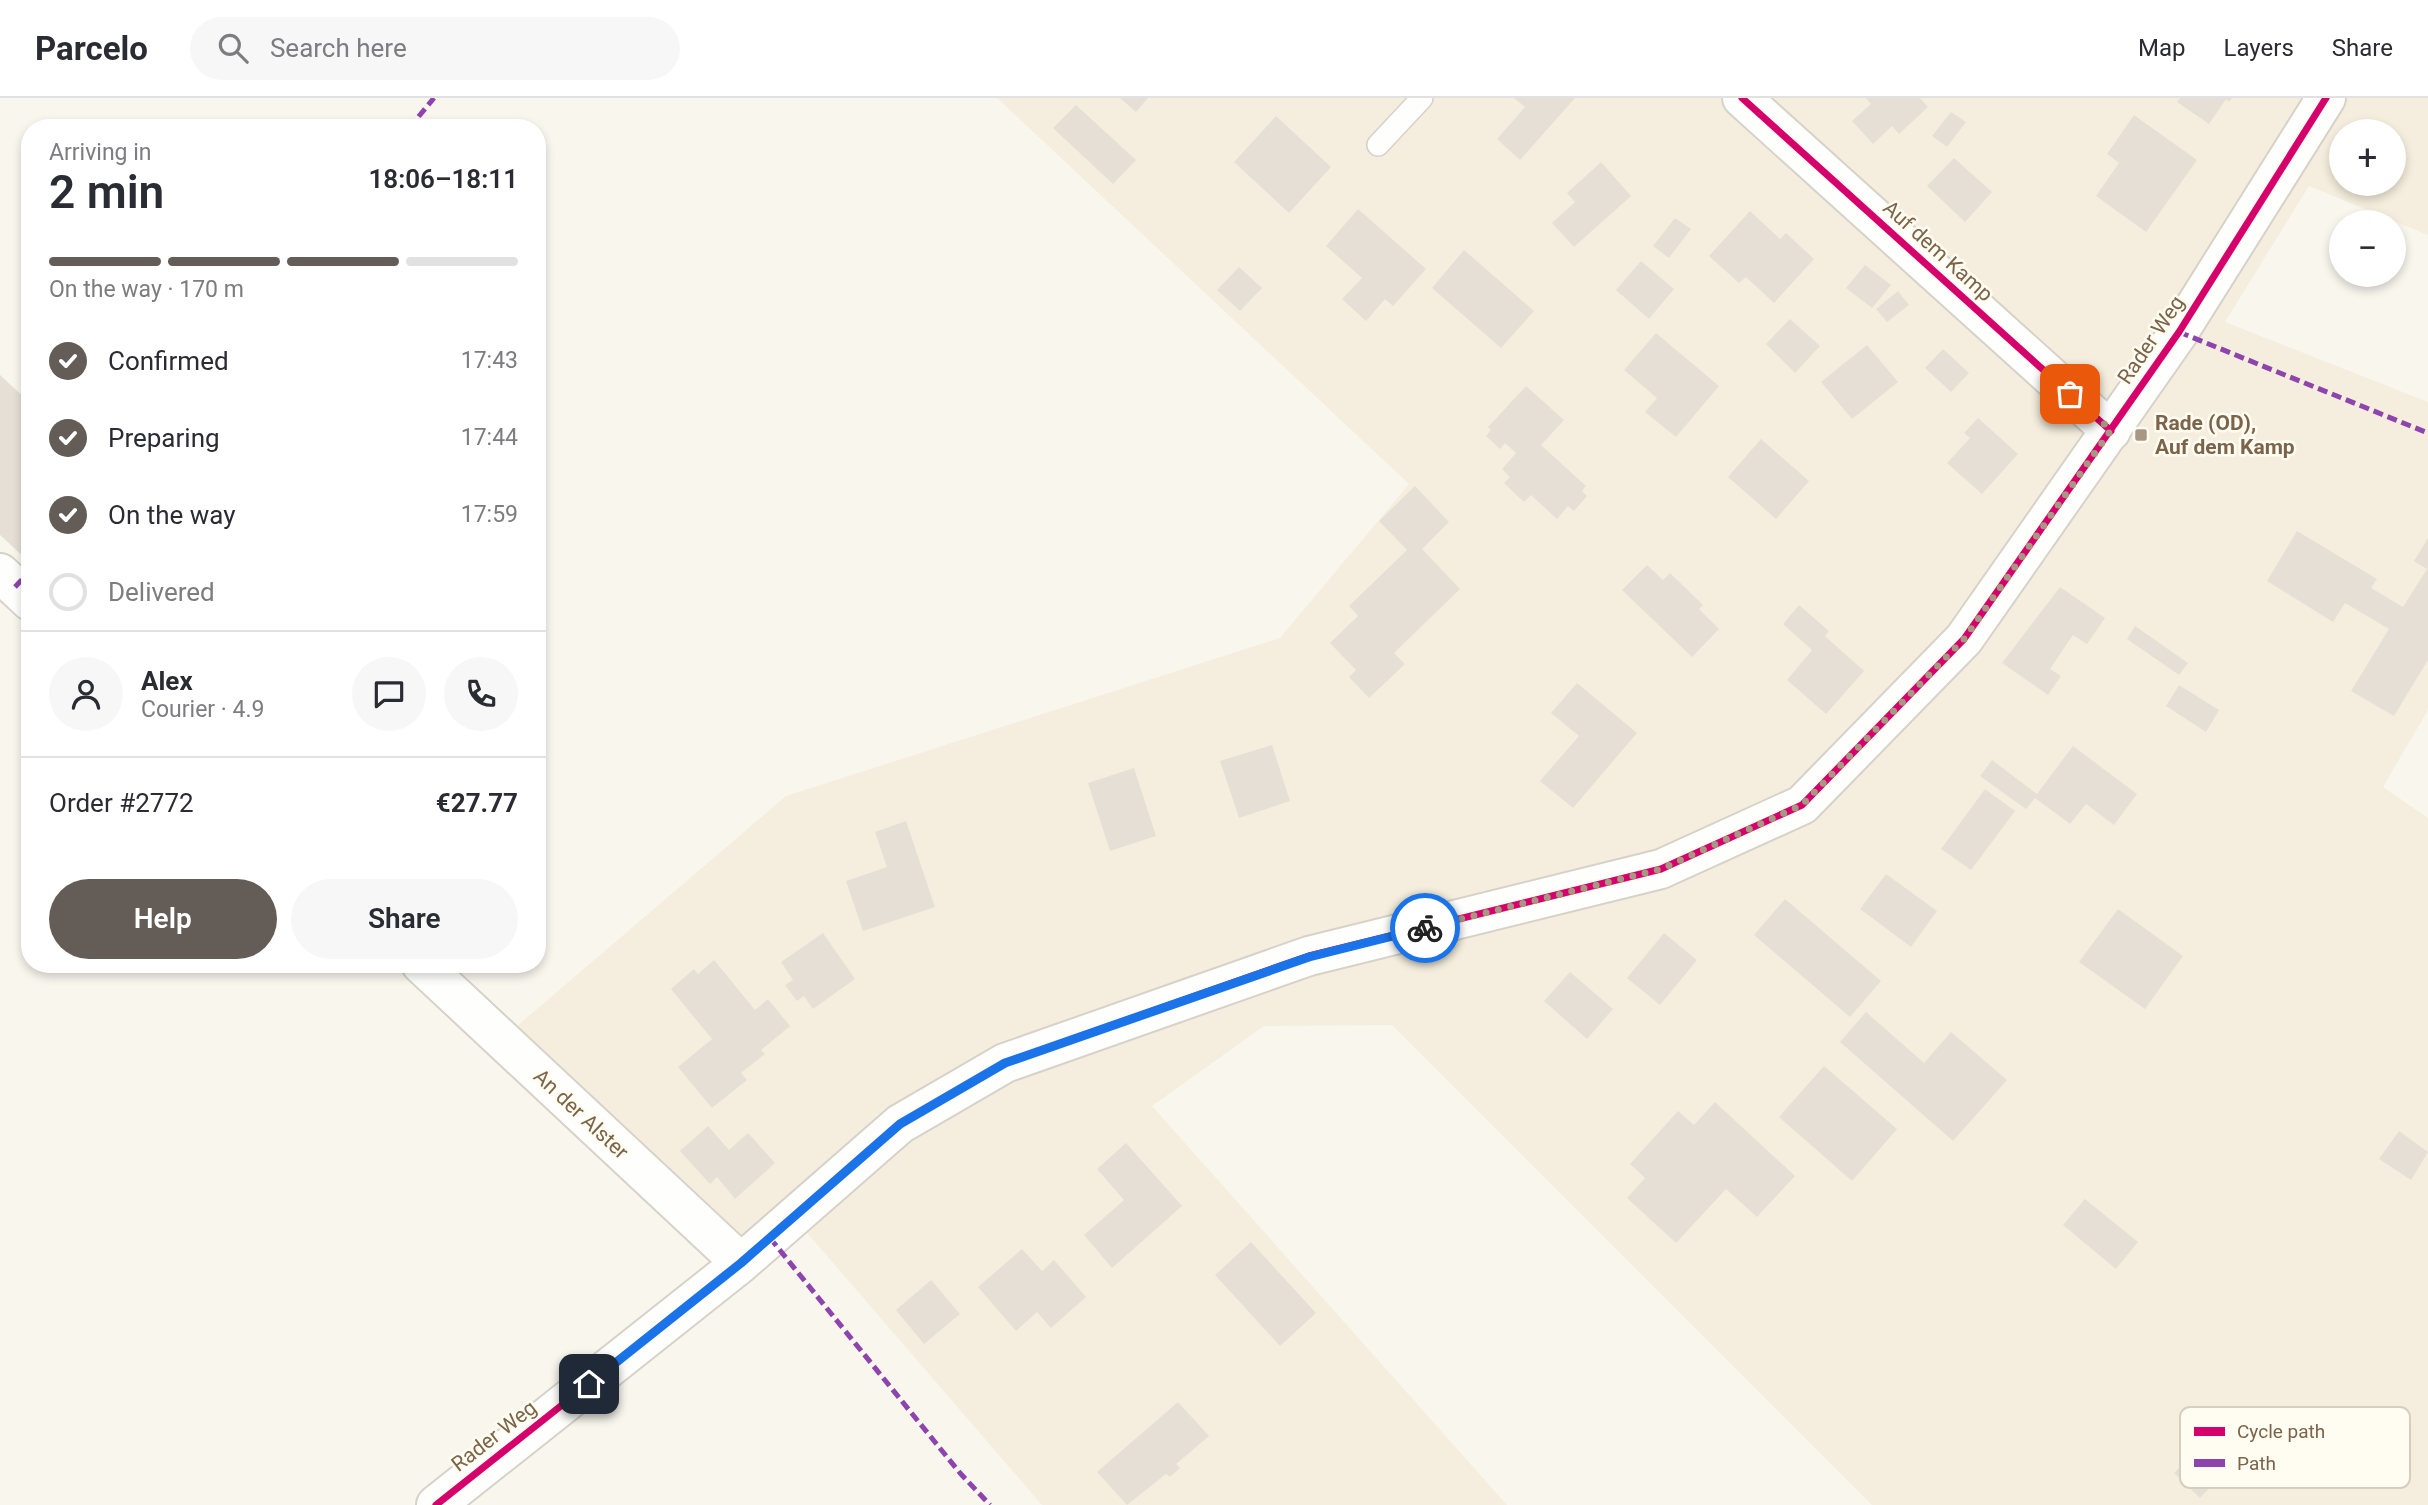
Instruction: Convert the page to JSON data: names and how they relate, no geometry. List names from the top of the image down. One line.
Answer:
{"streets":{"street":["Auf dem Kamp","Rader Weg","An der Alster"]},"crossings":[["Auf dem Kamp","Rader Weg"],["Rader Weg","An der Alster"]],"places":{"transit":["Rade (OD), Auf dem Kamp"]},"legend":["Cycle path","Path"],"page":{"header":"Parcelo","search":"Search here","nav":["Map","Layers","Share"],"map_buttons":["+","−"],"heading":["2 min","Arriving in","18:06–18:11"],"panel":["Alex","Courier · 4.9","Order #2772","€27.77"],"bar":"On the way · 170 m","list":[["Confirmed","17:43"],["Preparing","17:44"],["On the way","17:59"],"Delivered"],"buttons":["Help","Share"]}}
